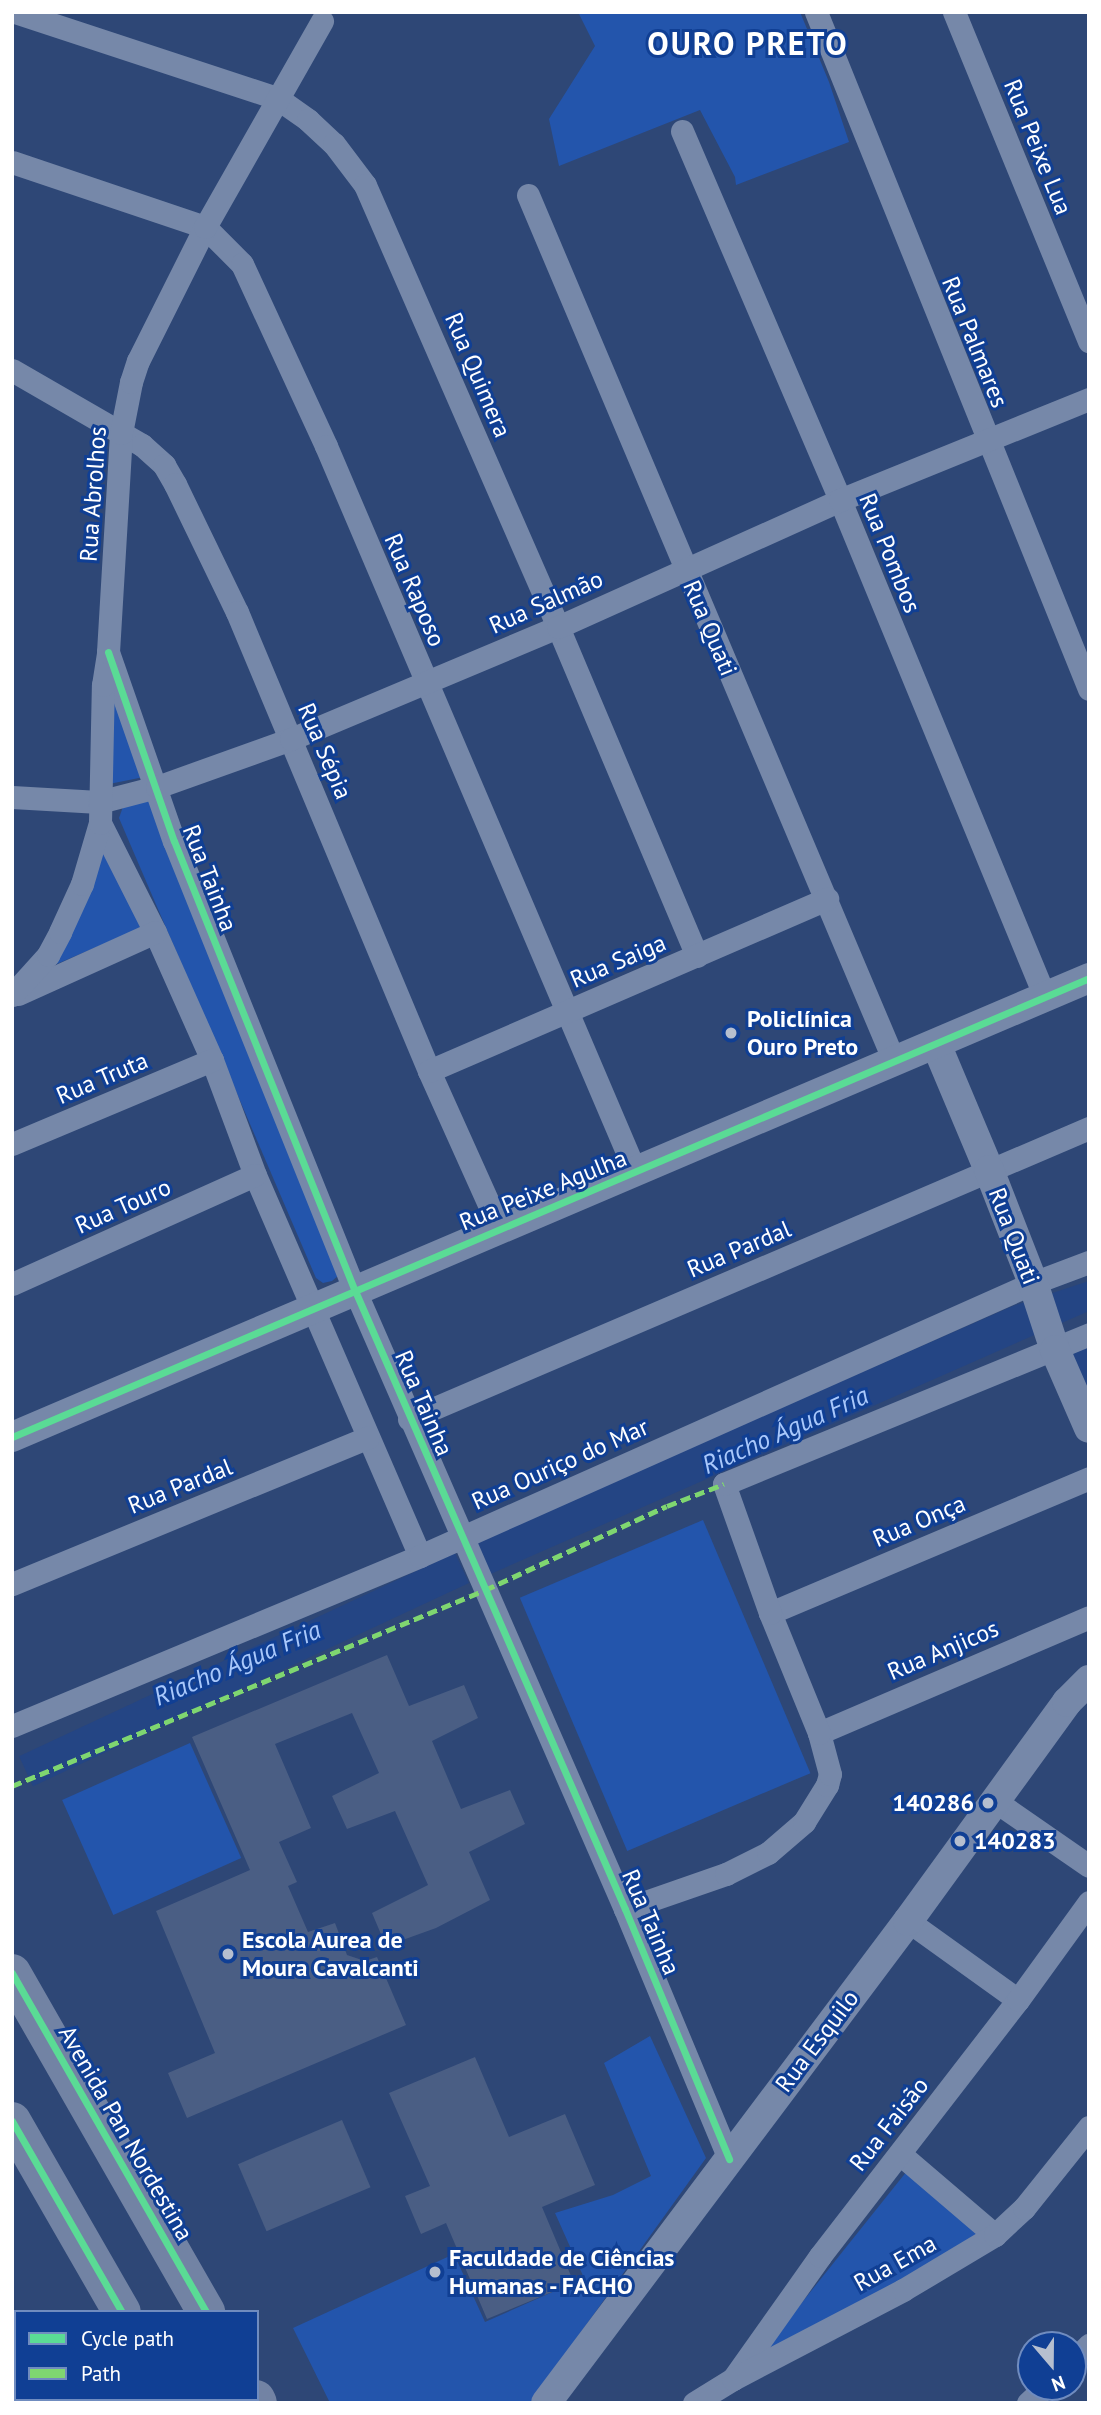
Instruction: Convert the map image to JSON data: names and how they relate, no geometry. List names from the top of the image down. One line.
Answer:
{"streets":{"highway":["Avenida Pan Nordestina"],"street":["Rua Peixe Lua","Rua Palmares","Rua Quimera","Rua Abrolhos","Rua Pombos","Rua Raposo","Rua Salmão","Rua Quati","Rua Sépia","Rua Tainha","Rua Saiga","Rua Truta","Rua Peixe Agulha","Rua Touro","Rua Pardal","Rua Ouriço do Mar","Rua Onça","Rua Anjicos","Rua Esquilo","Rua Faisão","Rua Ema"]},"crossings":[["Rua Palmares","Rua Salmão"],["Rua Quimera","Rua Abrolhos"],["Rua Quimera","Rua Salmão"],["Rua Quimera","Rua Saiga"],["Rua Abrolhos","Rua Raposo"],["Rua Abrolhos","Rua Salmão"],["Rua Abrolhos","Rua Sépia"],["Rua Abrolhos","Rua Tainha"],["Rua Pombos","Rua Salmão"],["Rua Pombos","Rua Peixe Agulha"],["Rua Raposo","Rua Salmão"],["Rua Raposo","Rua Saiga"],["Rua Raposo","Rua Peixe Agulha"],["Rua Salmão","Rua Quati"],["Rua Salmão","Rua Sépia"],["Rua Salmão","Rua Tainha"],["Rua Quati","Rua Saiga"],["Rua Quati","Rua Peixe Agulha"],["Rua Quati","Rua Pardal"],["Rua Quati","Rua Ouriço do Mar"],["Rua Sépia","Rua Saiga"],["Rua Sépia","Rua Peixe Agulha"],["Rua Tainha","Rua Peixe Agulha"],["Rua Tainha","Rua Pardal"],["Rua Tainha","Rua Ouriço do Mar"],["Rua Tainha","Rua Esquilo"],["Rua Faisão","Rua Ema"]],"districts":["OURO PRETO"],"water":["Riacho Água Fria"],"places":["Policlínica Ouro Preto","140286","140283","Escola Aurea de Moura Cavalcanti","Faculdade de Ciências Humanas - FACHO"],"legend":["Cycle path","Path"],"north":"bottom"}
